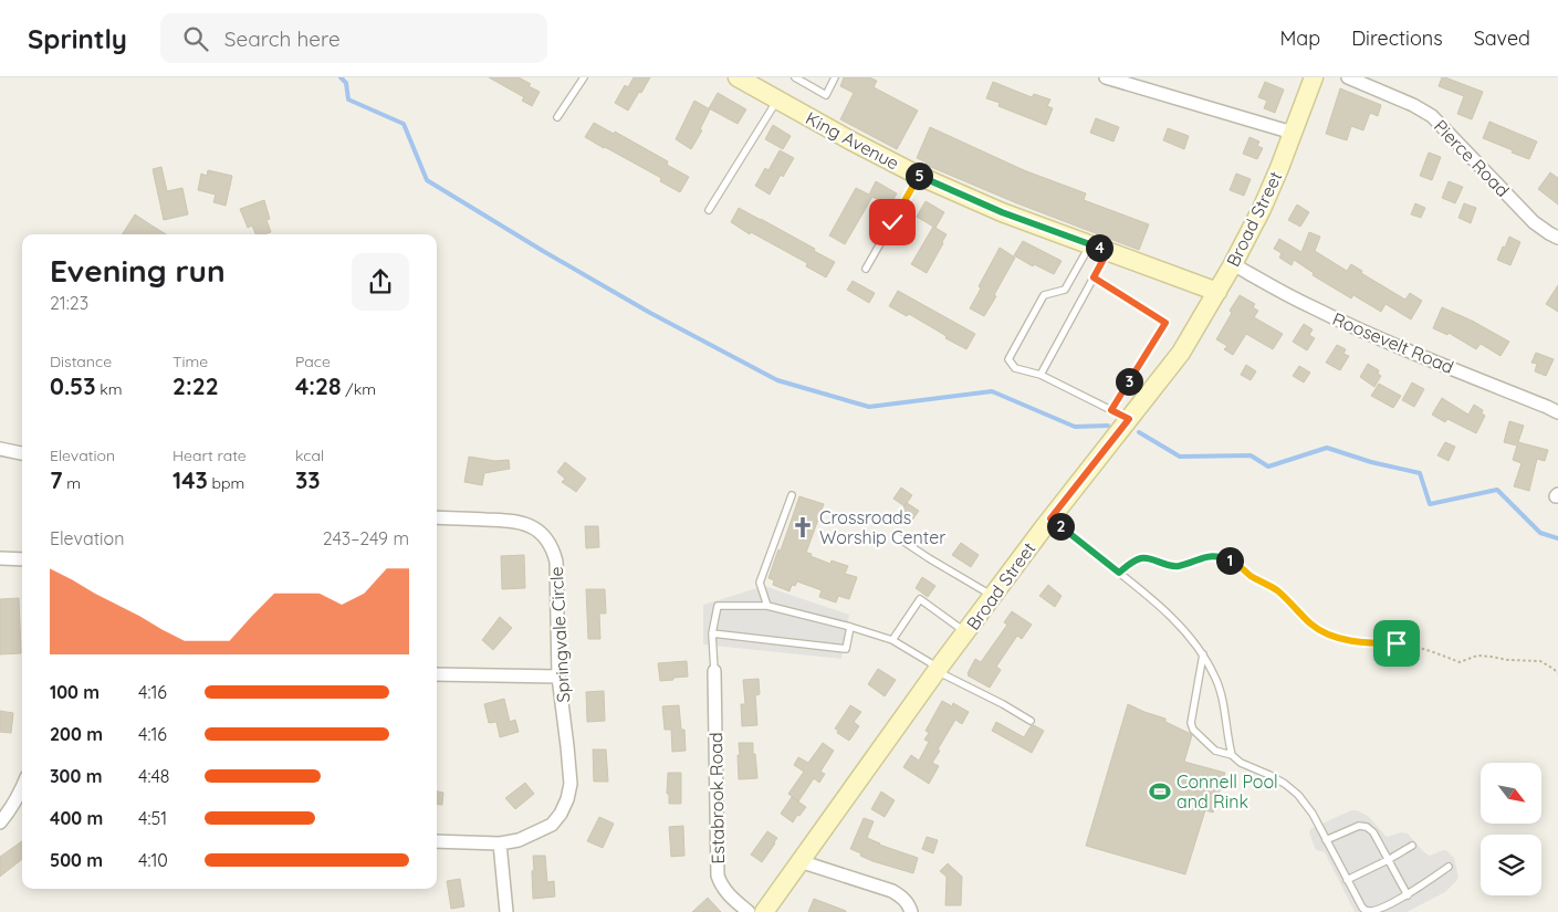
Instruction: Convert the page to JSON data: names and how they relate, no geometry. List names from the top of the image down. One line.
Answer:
{"streets":{"main road":["King Avenue","Broad Street"],"street":["Pierce Road","Roosevelt Road","Springvale Circle","Estabrook Road"]},"crossings":[["King Avenue","Broad Street"],["Broad Street","Roosevelt Road"]],"places":{"church":["Crossroads Worship Center"],"sports":["Connell Pool and Rink"]},"north":"bottom right","page":{"header":"Sprintly","search":"Search here","nav":["Map","Directions","Saved"],"pins":["5","4","3","2","1"],"heading":["Evening run","21:23"],"stats":[["Distance","0.53 km"],["Time","2:22"],["Pace","4:28 /km"],["Elevation","7 m"],["Heart rate","143 bpm"],["kcal","33"]],"chart":["Elevation","243–249 m"],"list":[{"name":"100 m","note":"4:16"},{"name":"200 m","note":"4:16"},{"name":"300 m","note":"4:48"},{"name":"400 m","note":"4:51"},{"name":"500 m","note":"4:10"}]}}
